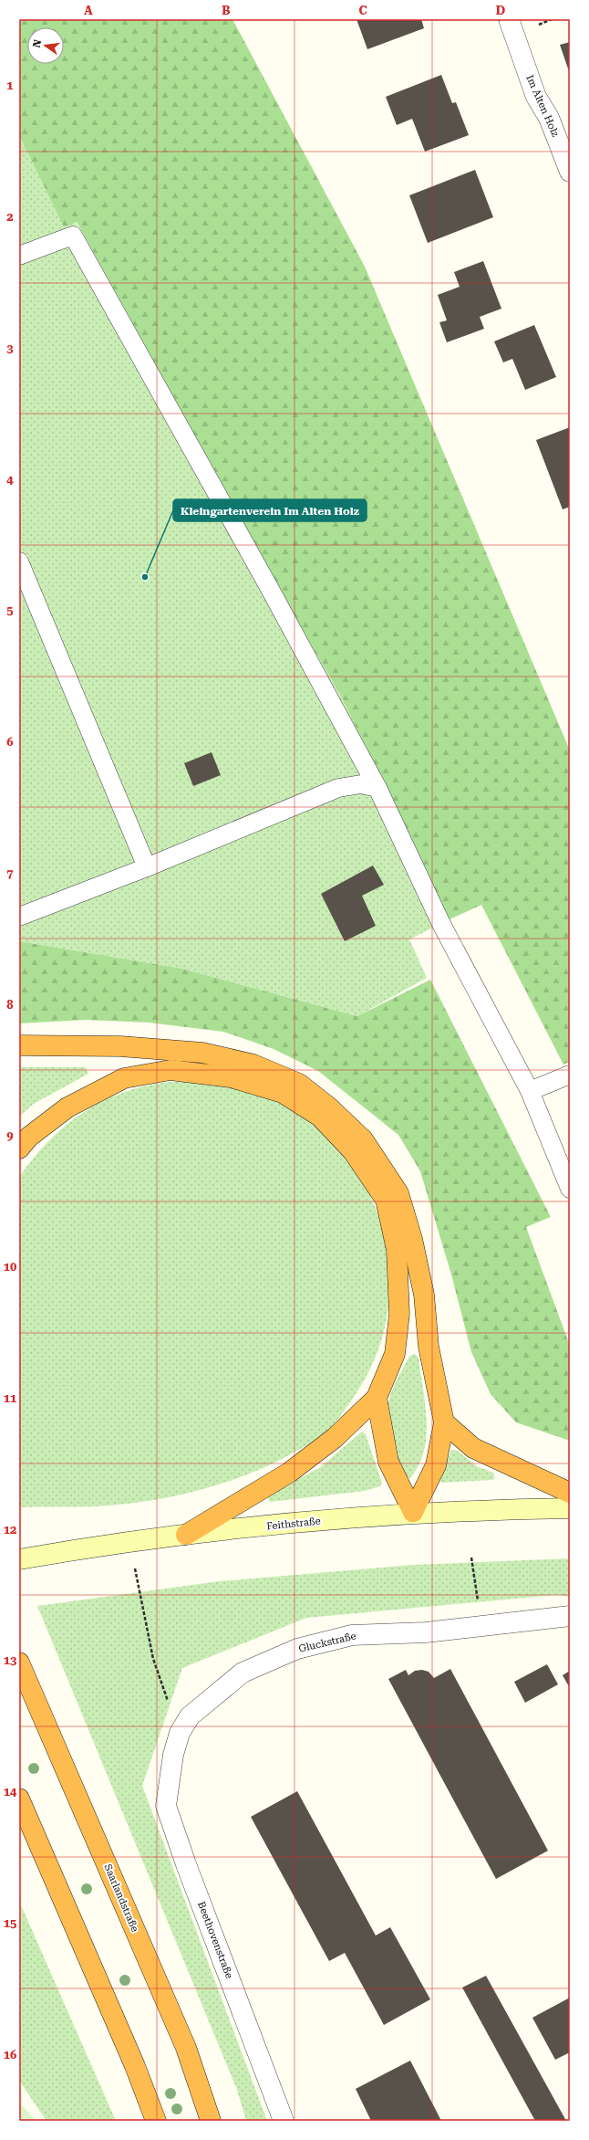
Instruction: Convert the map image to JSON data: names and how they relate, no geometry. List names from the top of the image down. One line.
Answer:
{"streets":{"highway":["Saarlandstraße"],"main road":["Feithstraße"],"street":["Im Alten Holz","Gluckstraße","Beethovenstraße"]},"crossings":[["Gluckstraße","Beethovenstraße"]],"places":["Kleingartenverein Im Alten Holz"],"north":"left","grid":{"columns":["A","B","C","D"],"rows":["1","2","3","4","5","6","7","8","9","10","11","12","13","14","15","16"]}}
